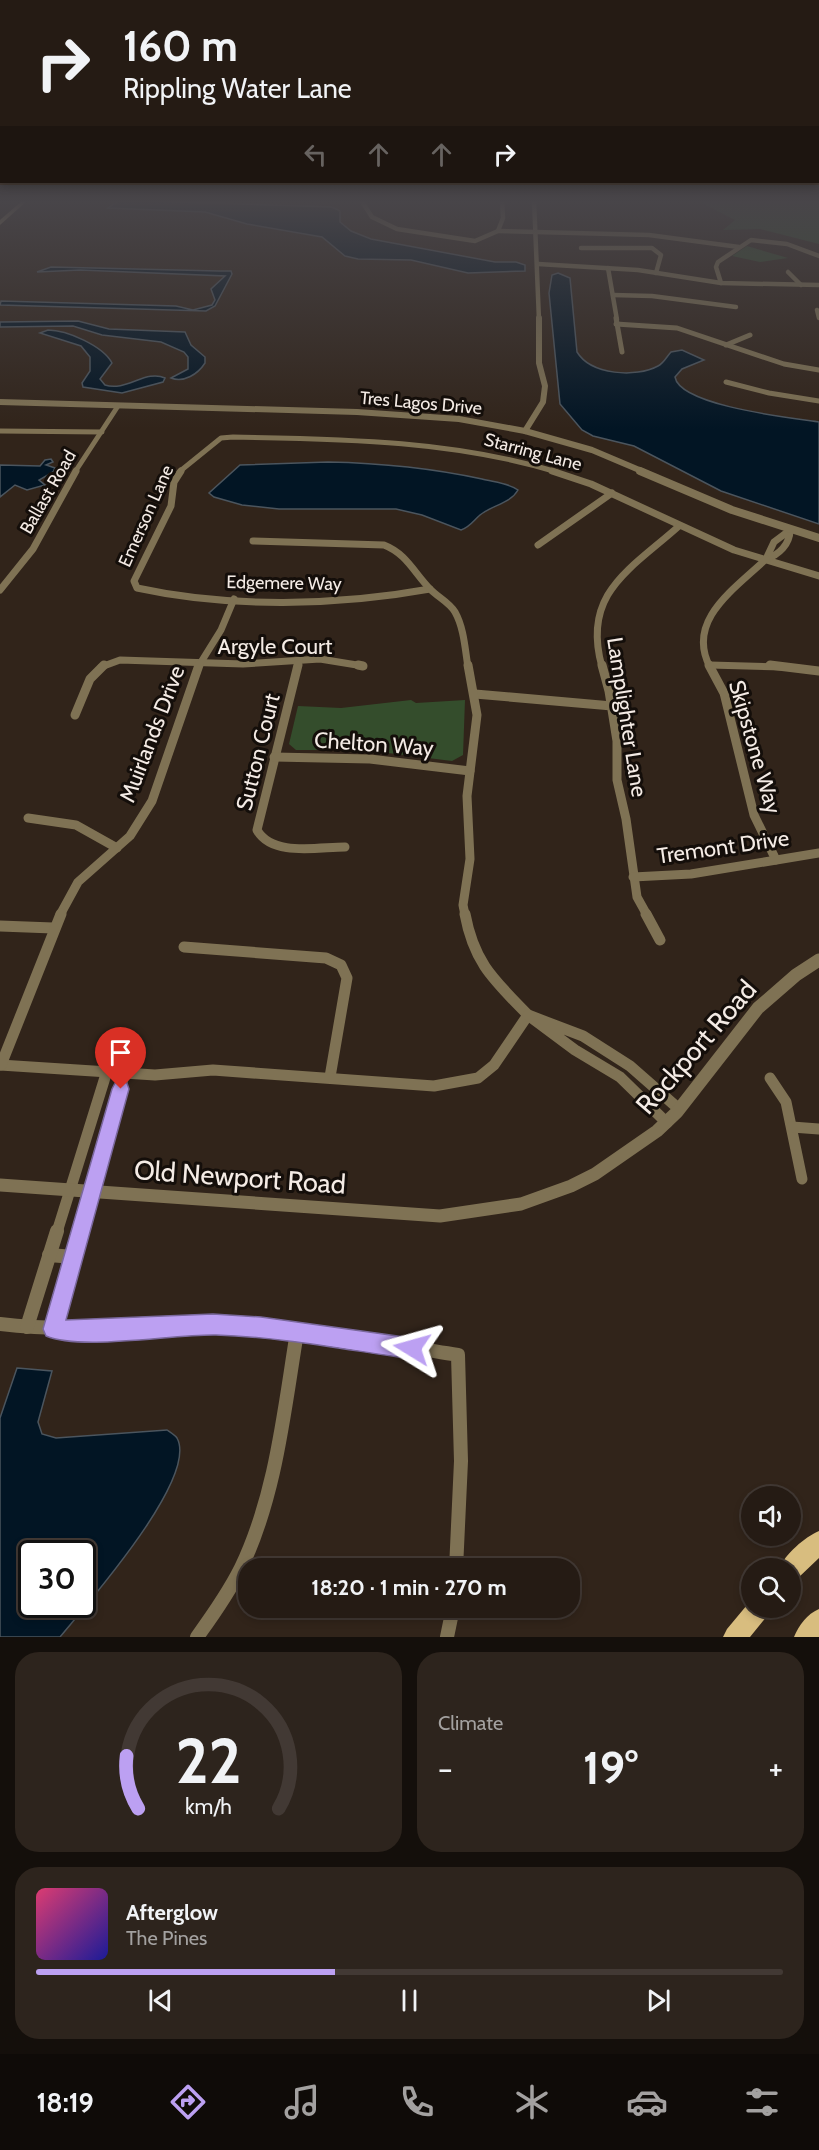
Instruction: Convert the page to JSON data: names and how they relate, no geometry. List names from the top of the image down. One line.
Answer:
{"streets":{"street":["Tres Lagos Drive","Starring Lane","Ballast Road","Emerson Lane","Edgemere Way","Argyle Court","Lamplighter Lane","Muirlands Drive","Chelton Way","Skipstone Way","Sutton Court","Tremont Drive","Rockport Road","Old Newport Road"]},"crossings":[["Tres Lagos Drive","Ballast Road"],["Tres Lagos Drive","Skipstone Way"],["Starring Lane","Emerson Lane"],["Starring Lane","Lamplighter Lane"],["Starring Lane","Skipstone Way"],["Emerson Lane","Edgemere Way"],["Edgemere Way","Muirlands Drive"],["Argyle Court","Muirlands Drive"],["Argyle Court","Sutton Court"],["Lamplighter Lane","Tremont Drive"],["Chelton Way","Sutton Court"],["Skipstone Way","Tremont Drive"],["Rockport Road","Old Newport Road"]],"page":{"turn":["160 m","Rippling Water Lane"],"limit":"30","trip":"18:20 · 1 min · 270 m","tile":"Climate","heat":["−","19°","+"],"song":["Afterglow","The Pines"],"tabs":"18:19","gauge":["22","km/h"]}}
